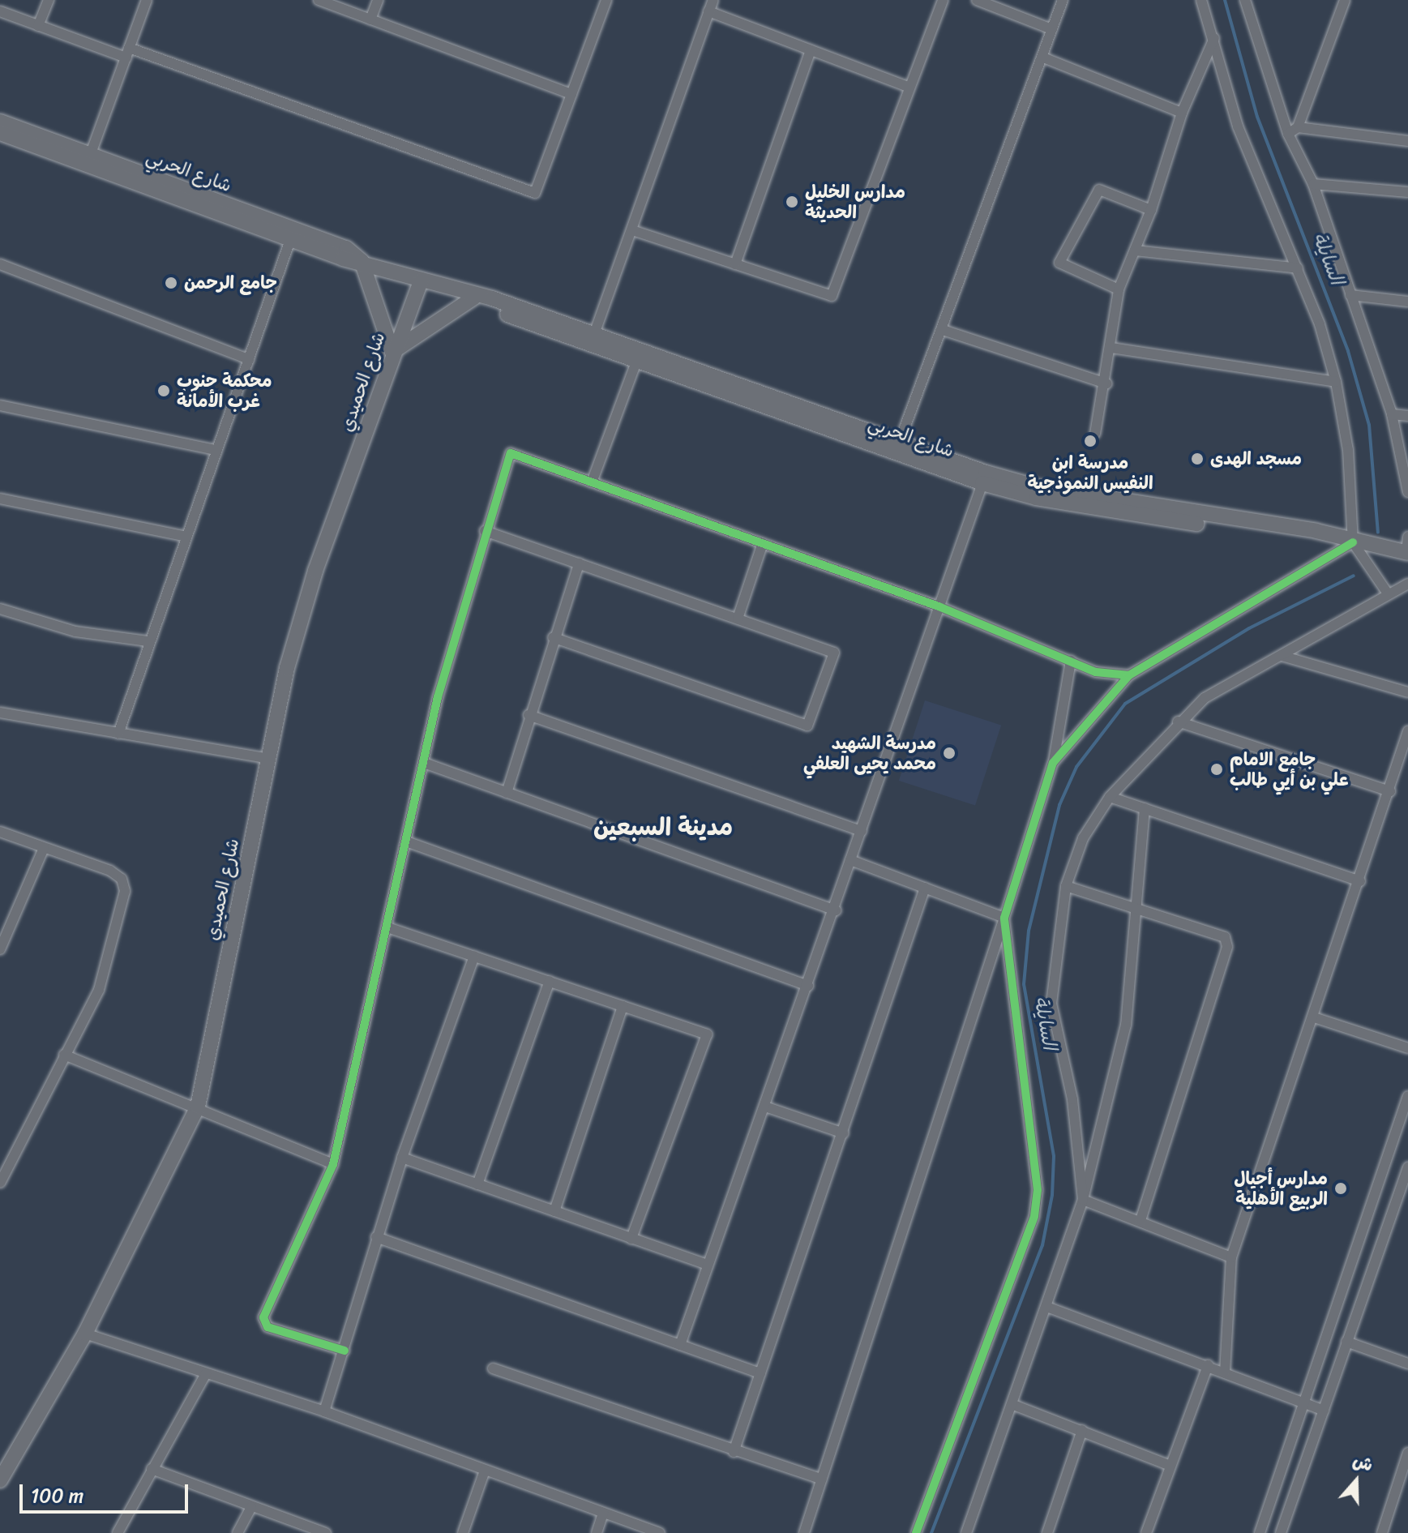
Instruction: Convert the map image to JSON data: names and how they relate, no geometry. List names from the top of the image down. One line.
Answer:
{"streets":{"street":["شارع الحربي","شارع الحميدي"]},"crossings":[["شارع الحربي","شارع الحميدي"]],"districts":["مدينة السبعين"],"water":["السايلة"],"places":["مدارس الخليل الحديثة","جامع الرحمن","محكمة جنوب غرب الأمانة","مدرسة ابن النفيس النموذجية","مسجد الهدى","مدرسة الشهيد محمد يحيى العلفي","جامع الامام علي بن أيي طالب","مدارس أجيال الربيع الأهلية"],"scale_bar":"100 m","north":"top"}
